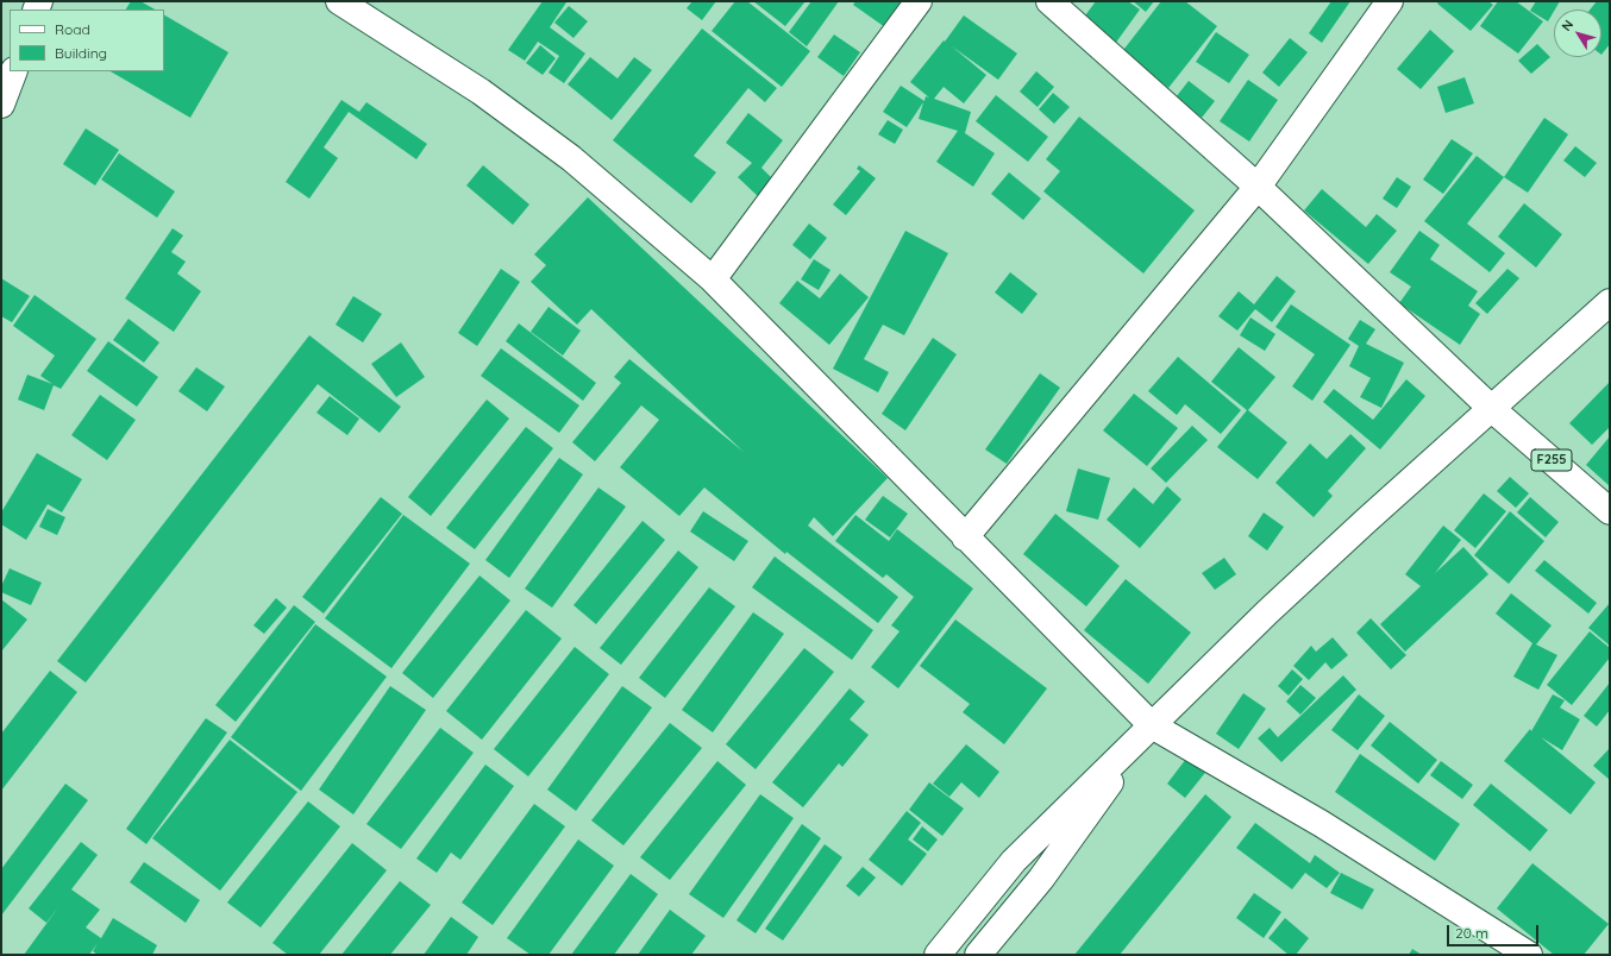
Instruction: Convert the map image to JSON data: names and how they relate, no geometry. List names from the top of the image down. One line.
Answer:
{"streets":{"street":["F255"]},"legend":["Road","Building"],"scale_bar":"20 m","north":"top left"}
